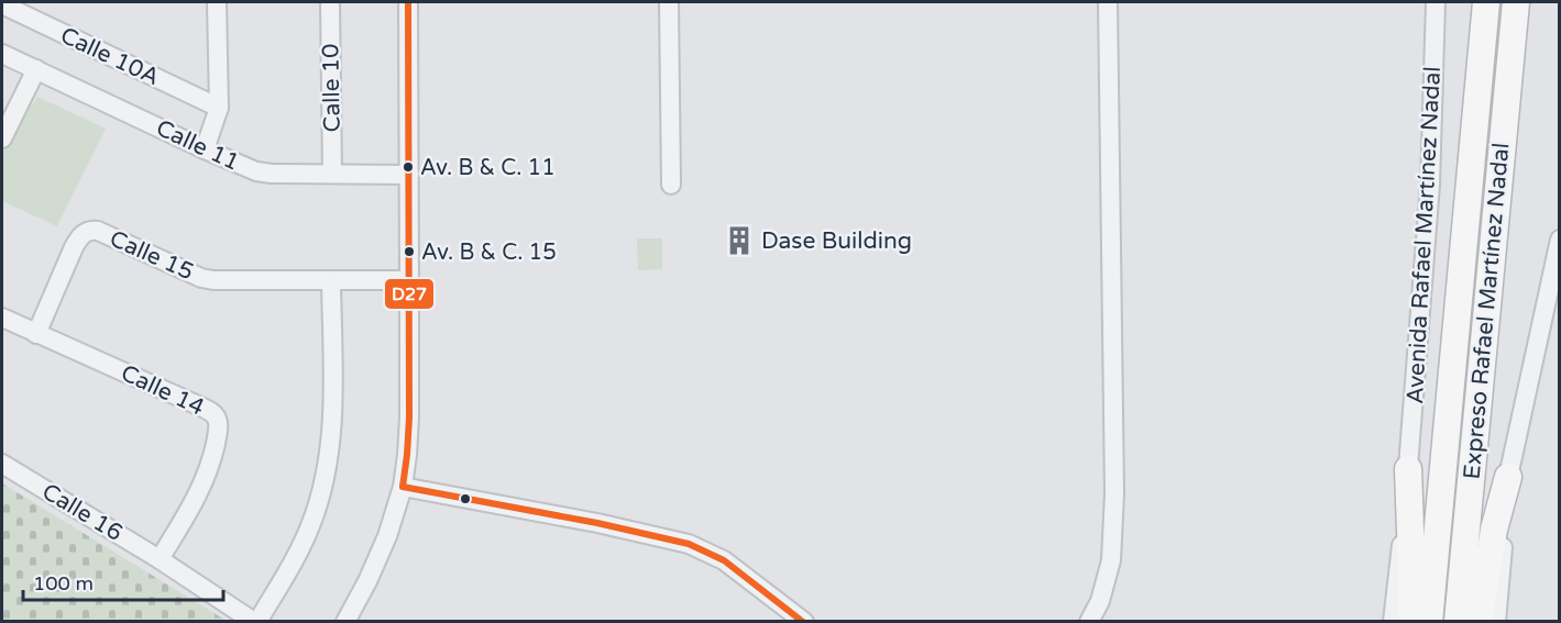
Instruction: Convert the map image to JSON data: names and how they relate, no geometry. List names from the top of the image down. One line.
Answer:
{"streets":{"highway":["Expreso Rafael Martínez Nadal"],"street":["Calle 10A","Calle 10","Calle 11","Avenida Rafael Martínez Nadal","Calle 15","Calle 14","Calle 16"]},"crossings":[["Calle 10","Calle 11"],["Calle 15","Calle 14"],["Calle 14","Calle 16"]],"places":{"other":["Av. B & C. 11","Av. B & C. 15"],"building":["Dase Building"]},"lines":["transit line D27"],"scale_bar":"100 m"}
